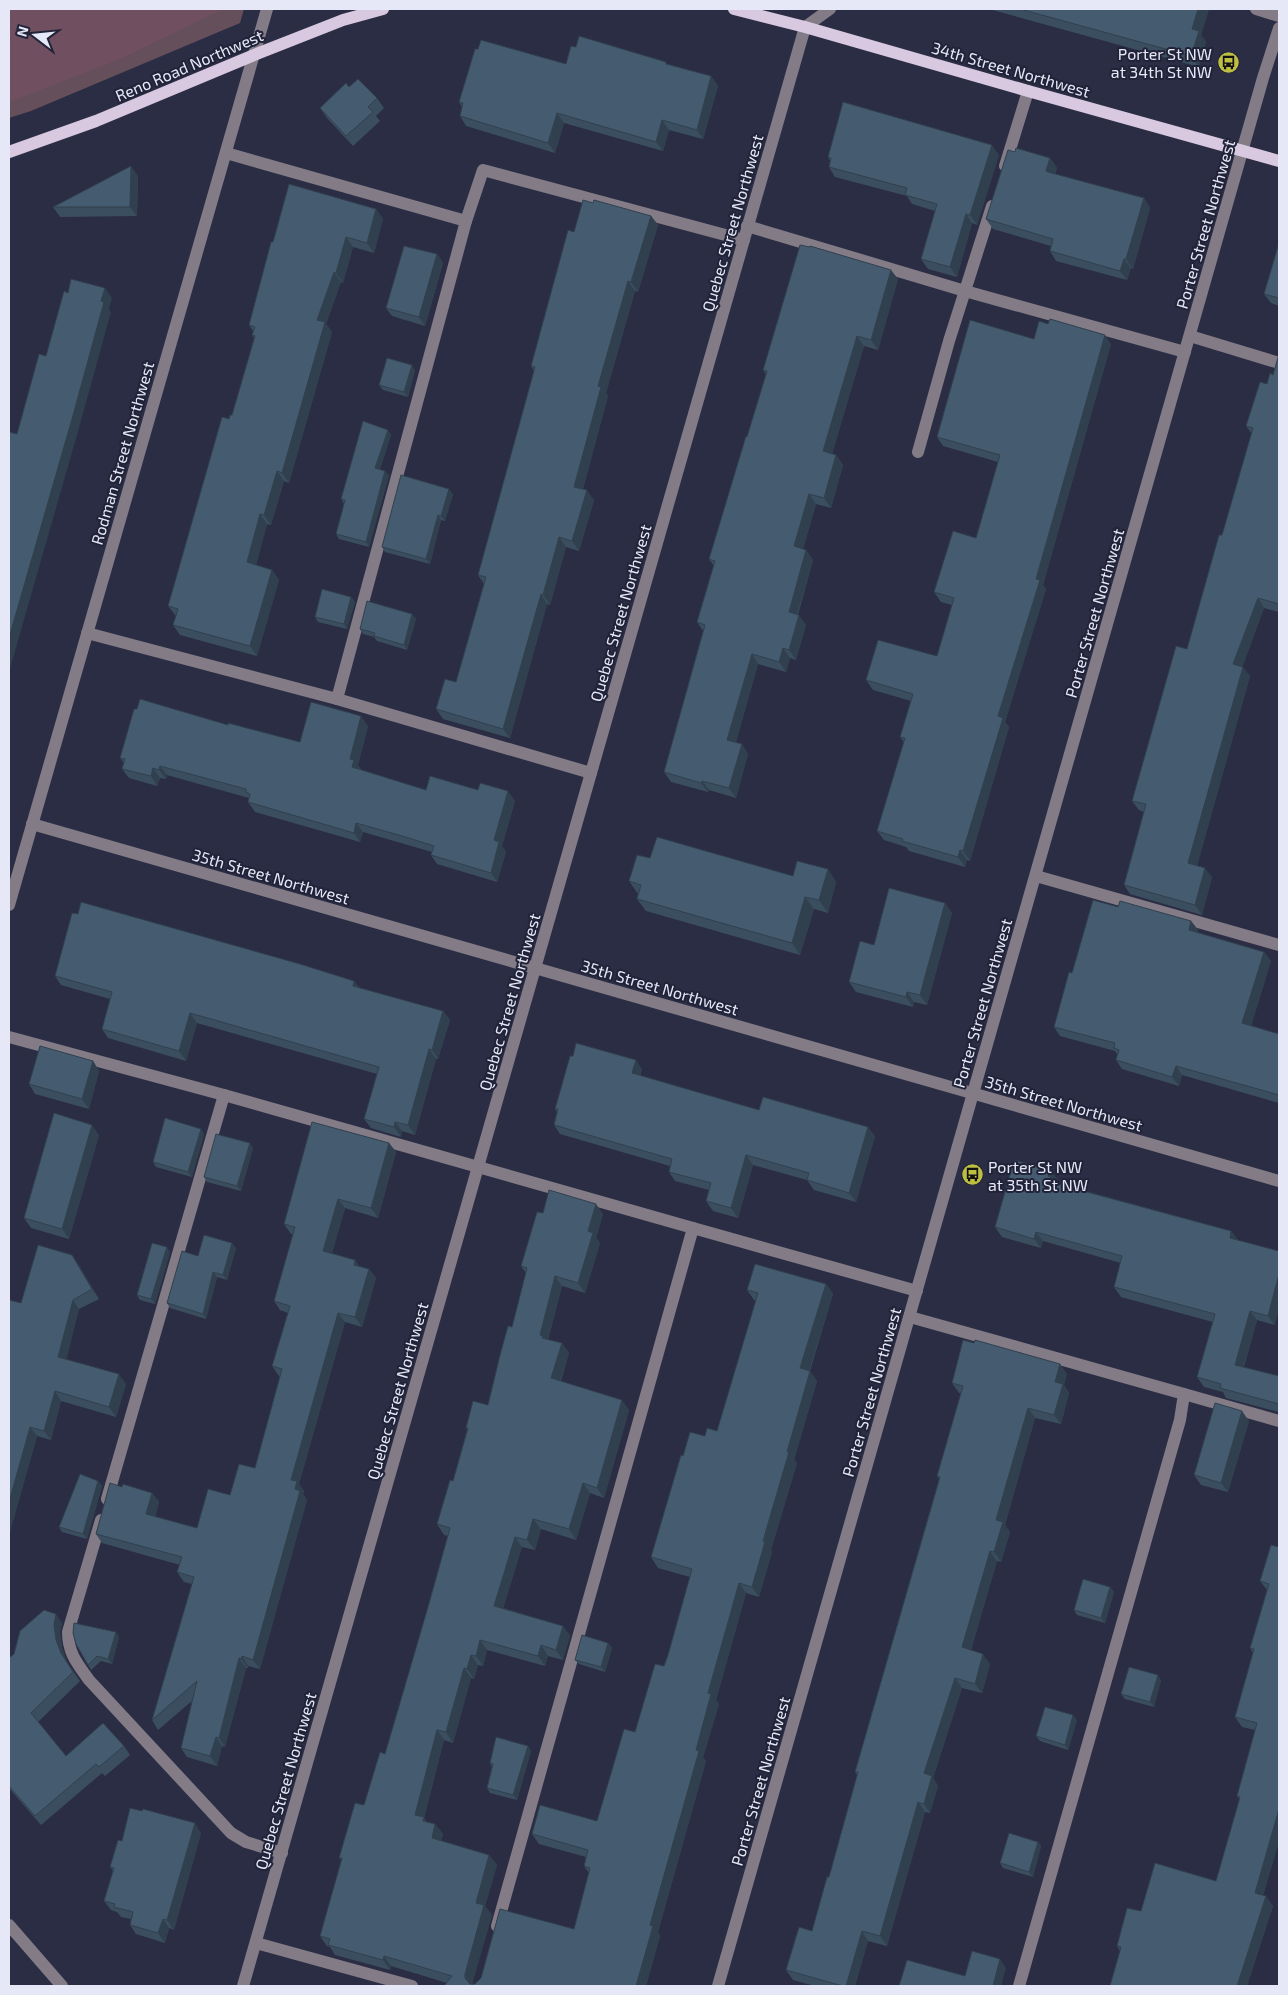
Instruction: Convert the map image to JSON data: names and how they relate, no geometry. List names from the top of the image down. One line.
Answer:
{"streets":{"main road":["Reno Road Northwest","34th Street Northwest"],"street":["Quebec Street Northwest","Porter Street Northwest","Rodman Street Northwest","35th Street Northwest"]},"crossings":[["Reno Road Northwest","Rodman Street Northwest"],["34th Street Northwest","Quebec Street Northwest"],["34th Street Northwest","Porter Street Northwest"],["Quebec Street Northwest","35th Street Northwest"],["Porter Street Northwest","35th Street Northwest"],["Rodman Street Northwest","35th Street Northwest"]],"places":{"bus stop":["Porter St NW at 34th St NW","Porter St NW at 35th St NW"]},"north":"left"}
